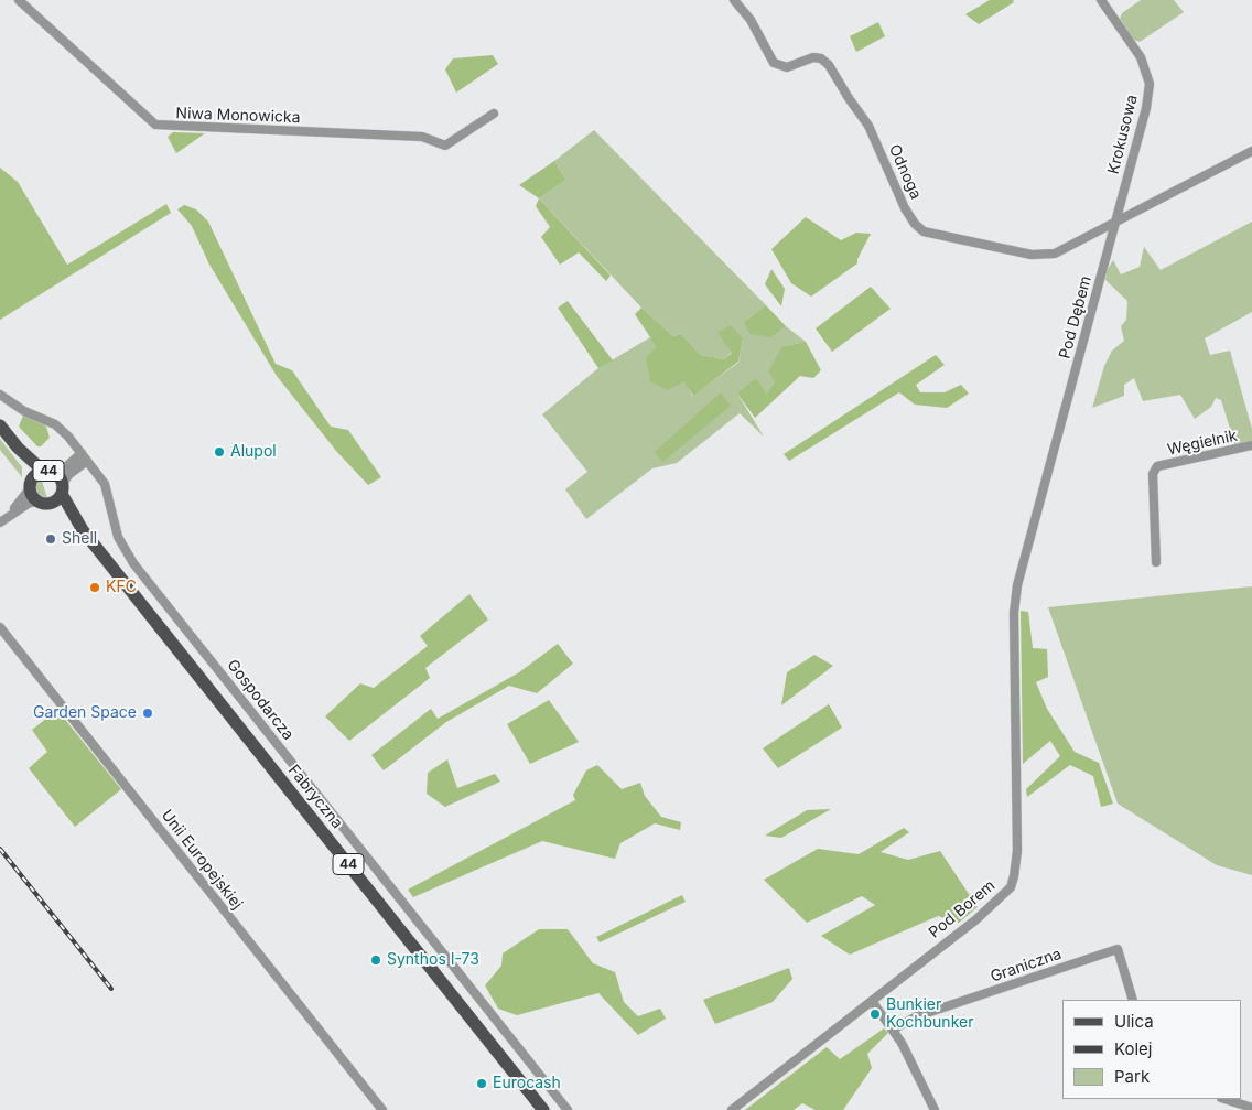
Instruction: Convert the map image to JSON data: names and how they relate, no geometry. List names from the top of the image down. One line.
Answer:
{"streets":{"main road":["44","Fabryczna"],"street":["Niwa Monowicka","Krokusowa","Odnoga","Pod Dębem","Węgielnik","Gospodarcza","Unii Europejskiej","Pod Borem","Graniczna"]},"crossings":[["Krokusowa","Odnoga"],["Krokusowa","Pod Dębem"],["Odnoga","Pod Dębem"],["Pod Dębem","Pod Borem"],["44","Fabryczna"]],"places":["Alupol","Shell","KFC","Garden Space","Synthos I-73","Bunkier Kochbunker","Eurocash"],"legend":["Ulica","Kolej","Park"]}
